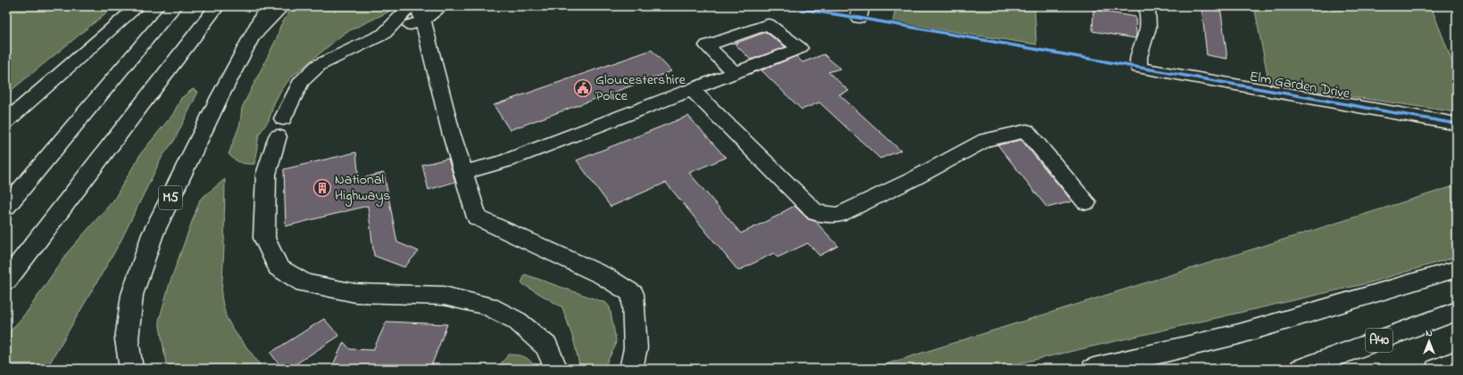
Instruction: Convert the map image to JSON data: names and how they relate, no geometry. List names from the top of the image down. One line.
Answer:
{"streets":{"main road":["Elm Garden Drive","M5","A40"]},"places":{"public building":["Gloucestershire Police"],"building":["National Highways"]},"north":"top"}
